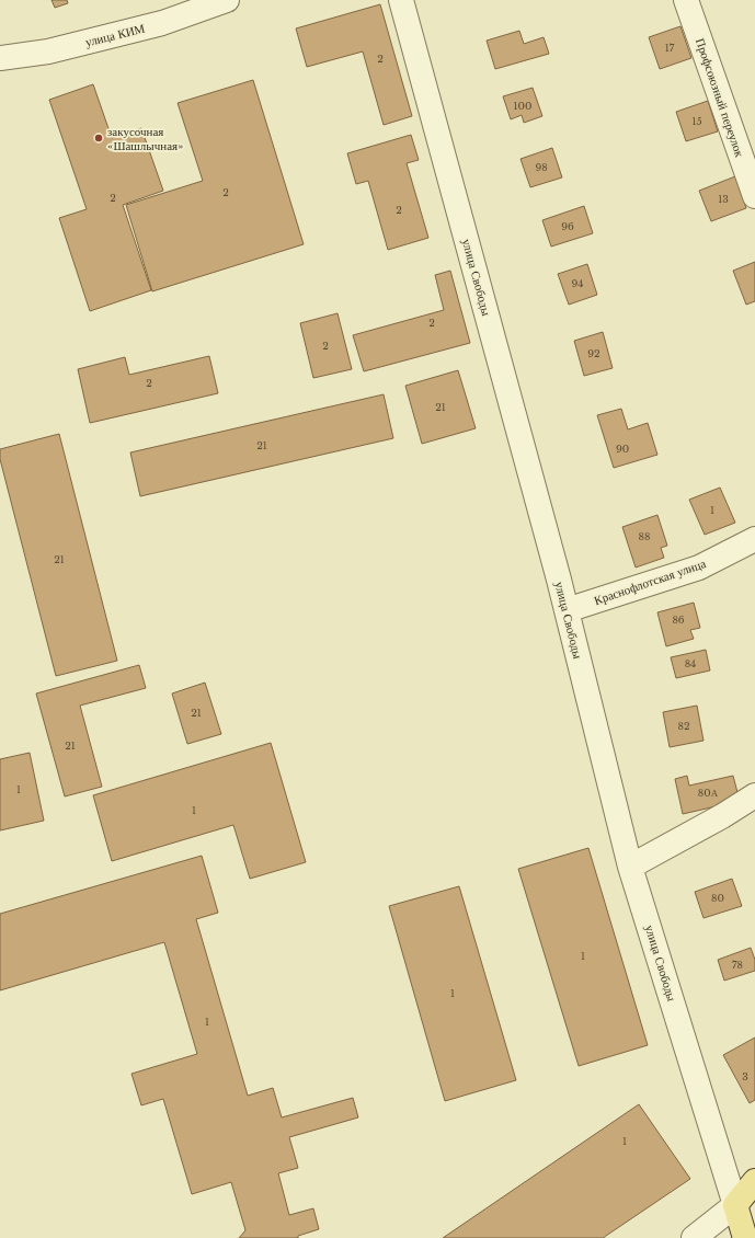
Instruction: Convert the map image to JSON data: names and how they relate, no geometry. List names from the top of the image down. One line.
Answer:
{"streets":{"main road":["улица Свободы"],"street":["улица КИМ","Профсоюзный переулок","Краснофлотская улица"]},"crossings":[["улица Свободы","Краснофлотская улица"]],"places":["закусочная «Шашлычная»"],"house_numbers":["17","2","100","15","98","2","2","13","2","96","94","2","2","92","2","21","21","90","1","88","21","86","84","21","82","21","1","80А","1","80","1","78","1","1","3","1"]}
